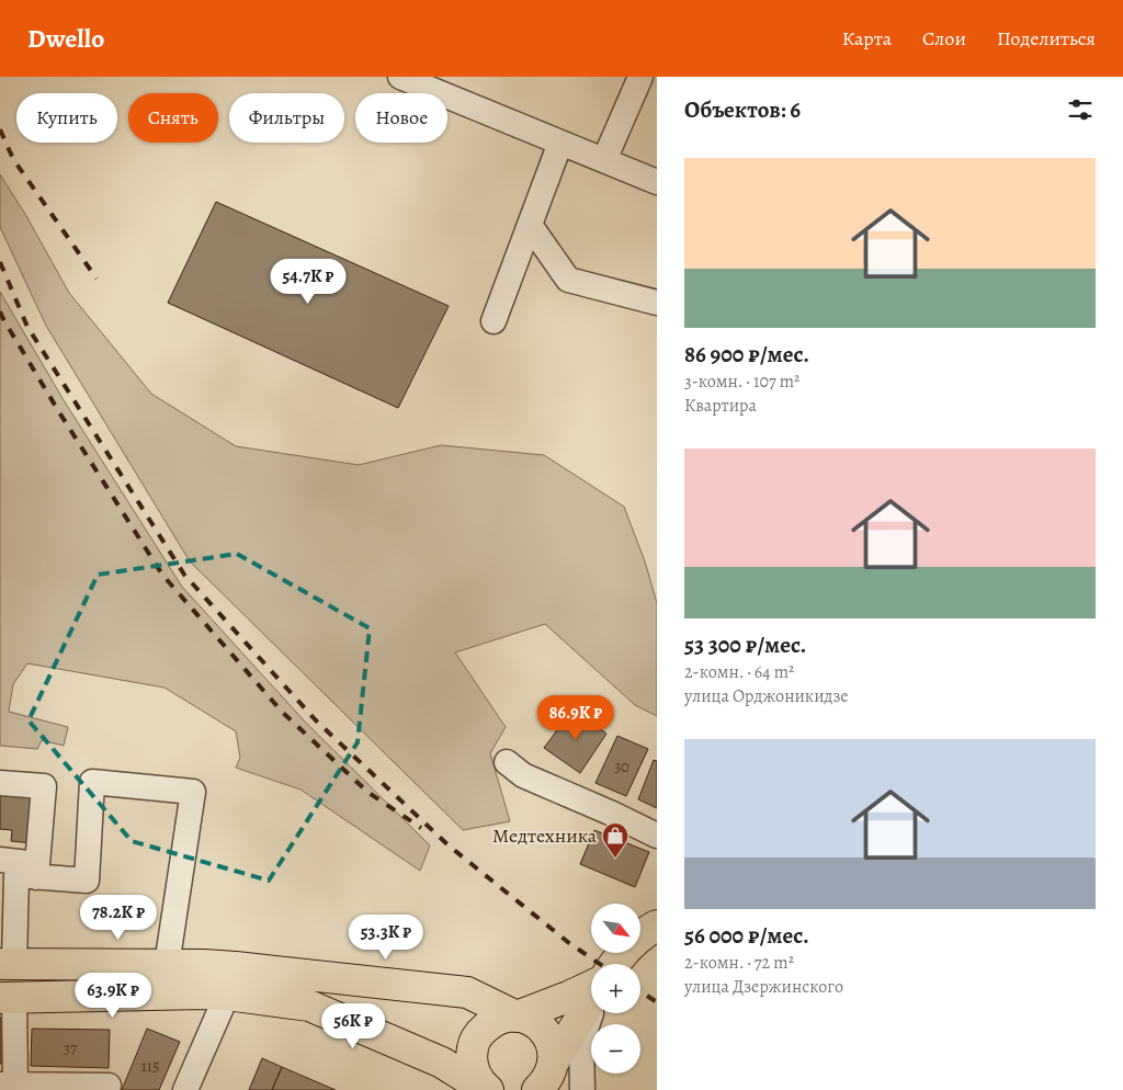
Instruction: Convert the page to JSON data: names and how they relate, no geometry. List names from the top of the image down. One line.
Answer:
{"places":{"shop":["Медтехника"]},"house_numbers":["30","37","115"],"north":"bottom right","page":{"header":"Dwello","nav":["Карта","Слои","Поделиться"],"heading":"Объектов: 6","chip":["Купить","Снять","Фильтры","Новое"],"list":[{"name":"86 900 ₽/мес.","note":"3-комн. · 107 m² · Квартира"},{"name":"53 300 ₽/мес.","note":"2-комн. · 64 m² · улица Орджоникидзе"},{"name":"56 000 ₽/мес.","note":"2-комн. · 72 m² · улица Дзержинского"}],"price":["54.7K ₽","86.9K ₽","78.2K ₽","53.3K ₽","63.9K ₽","56K ₽"],"map_buttons":["+","−"]}}
